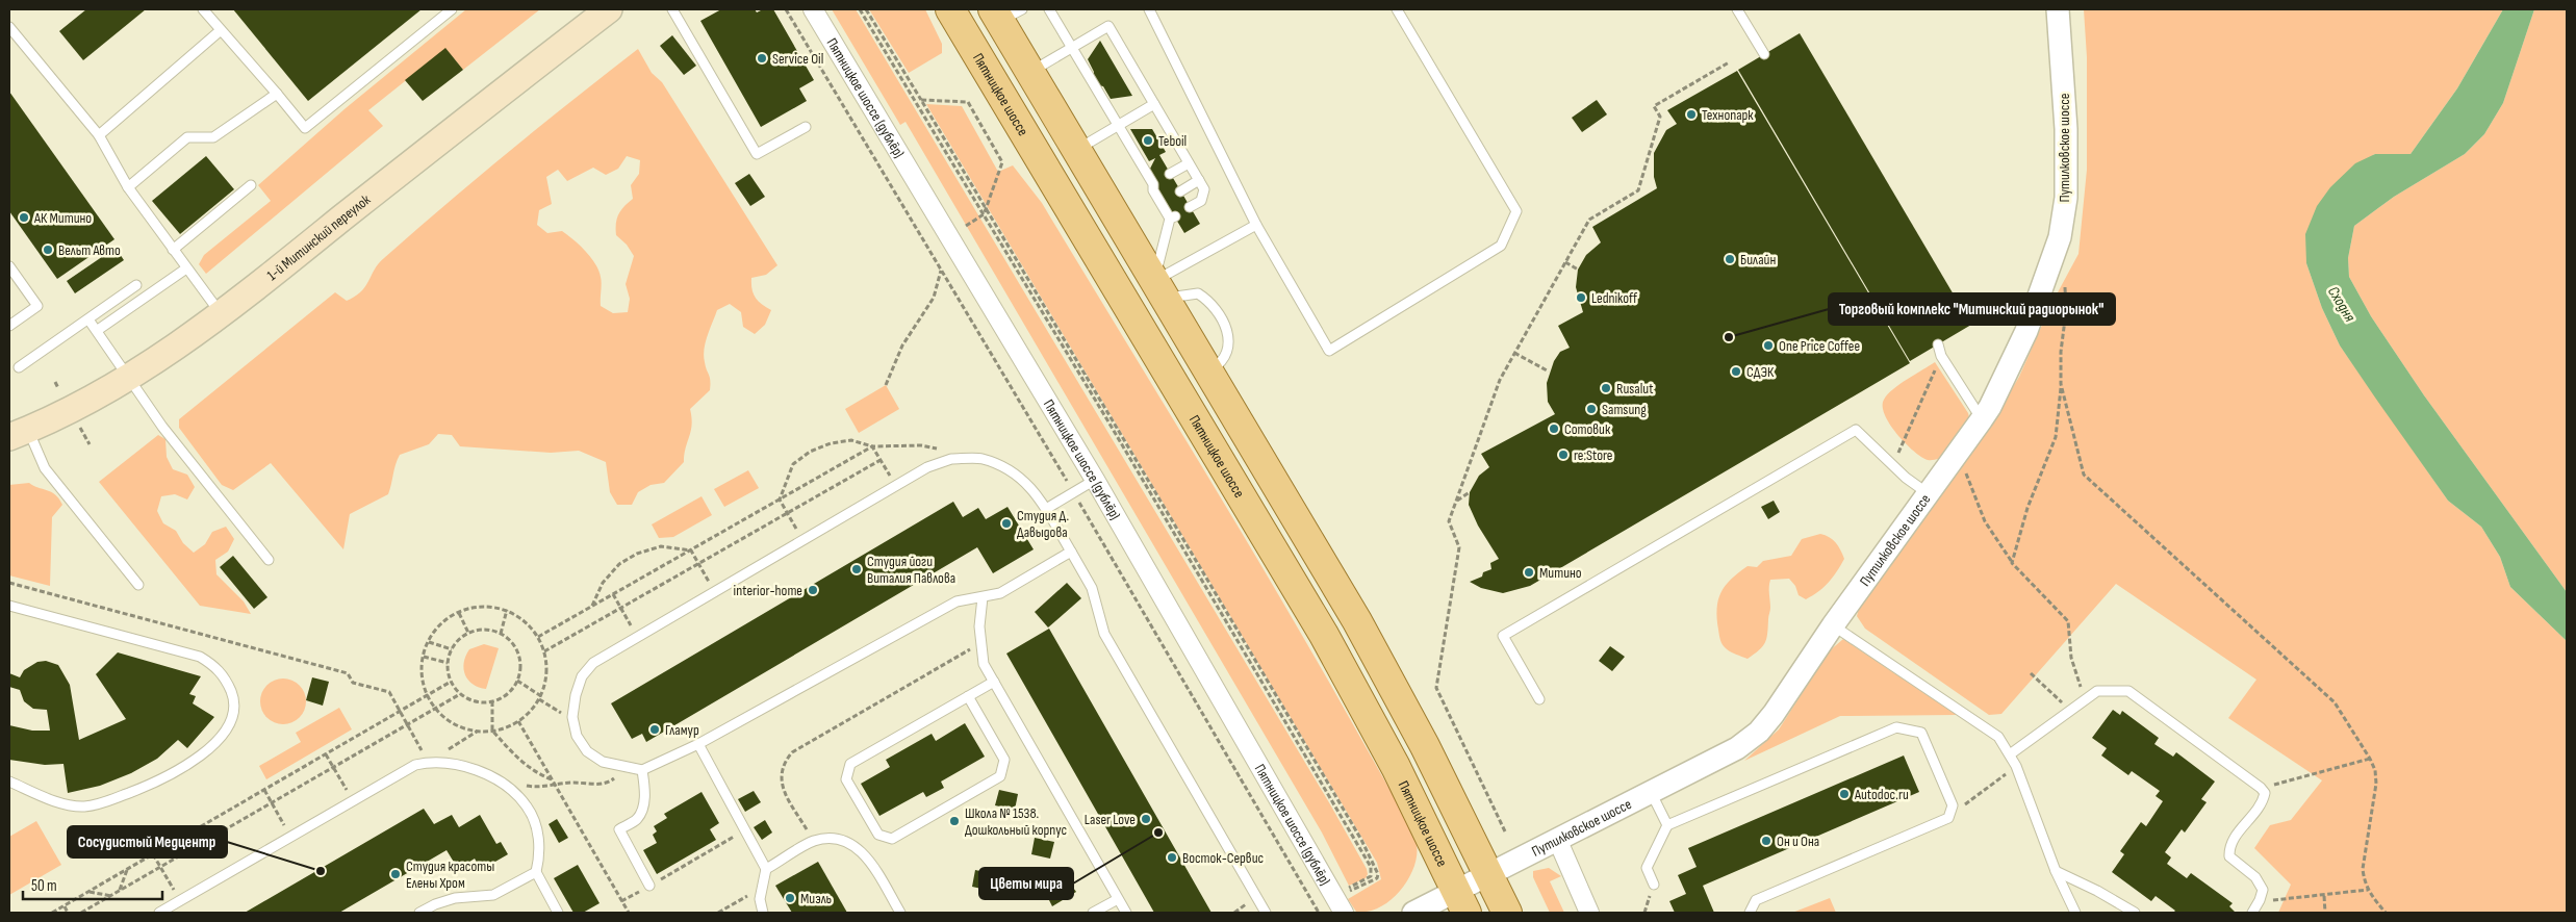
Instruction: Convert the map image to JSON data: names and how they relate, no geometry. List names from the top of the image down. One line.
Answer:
{"streets":{"main road":["Пятницкое шоссе","1-й Митинский переулок"],"street":["Пятницкое шоссе (дублёр)","Путилковское шоссе"]},"crossings":[["Пятницкое шоссе","Путилковское шоссе"]],"water":["Сходня"],"places":["Service Oil","Технопарк","Teboil","АК Митино","Вельт Авто","Билайн","Lednikoff","Торговый комплекс \"Митинский радиорынок\"","One Price Coffee","СДЭК","Rusalut","Samsung","Сотовик","re:Store","Студия Д. Давыдова","Студия йоги Виталия Павлова","Митино","interior-home","Гламур","Autodoc.ru","Laser Love","Школа № 1538. Дошкольный корпус","Цветы мира","Он и Она","Восток-Сервис","Сосудистый Медцентр","Студия красоты Елены Хром","Миэль"],"scale_bar":"50 m"}
